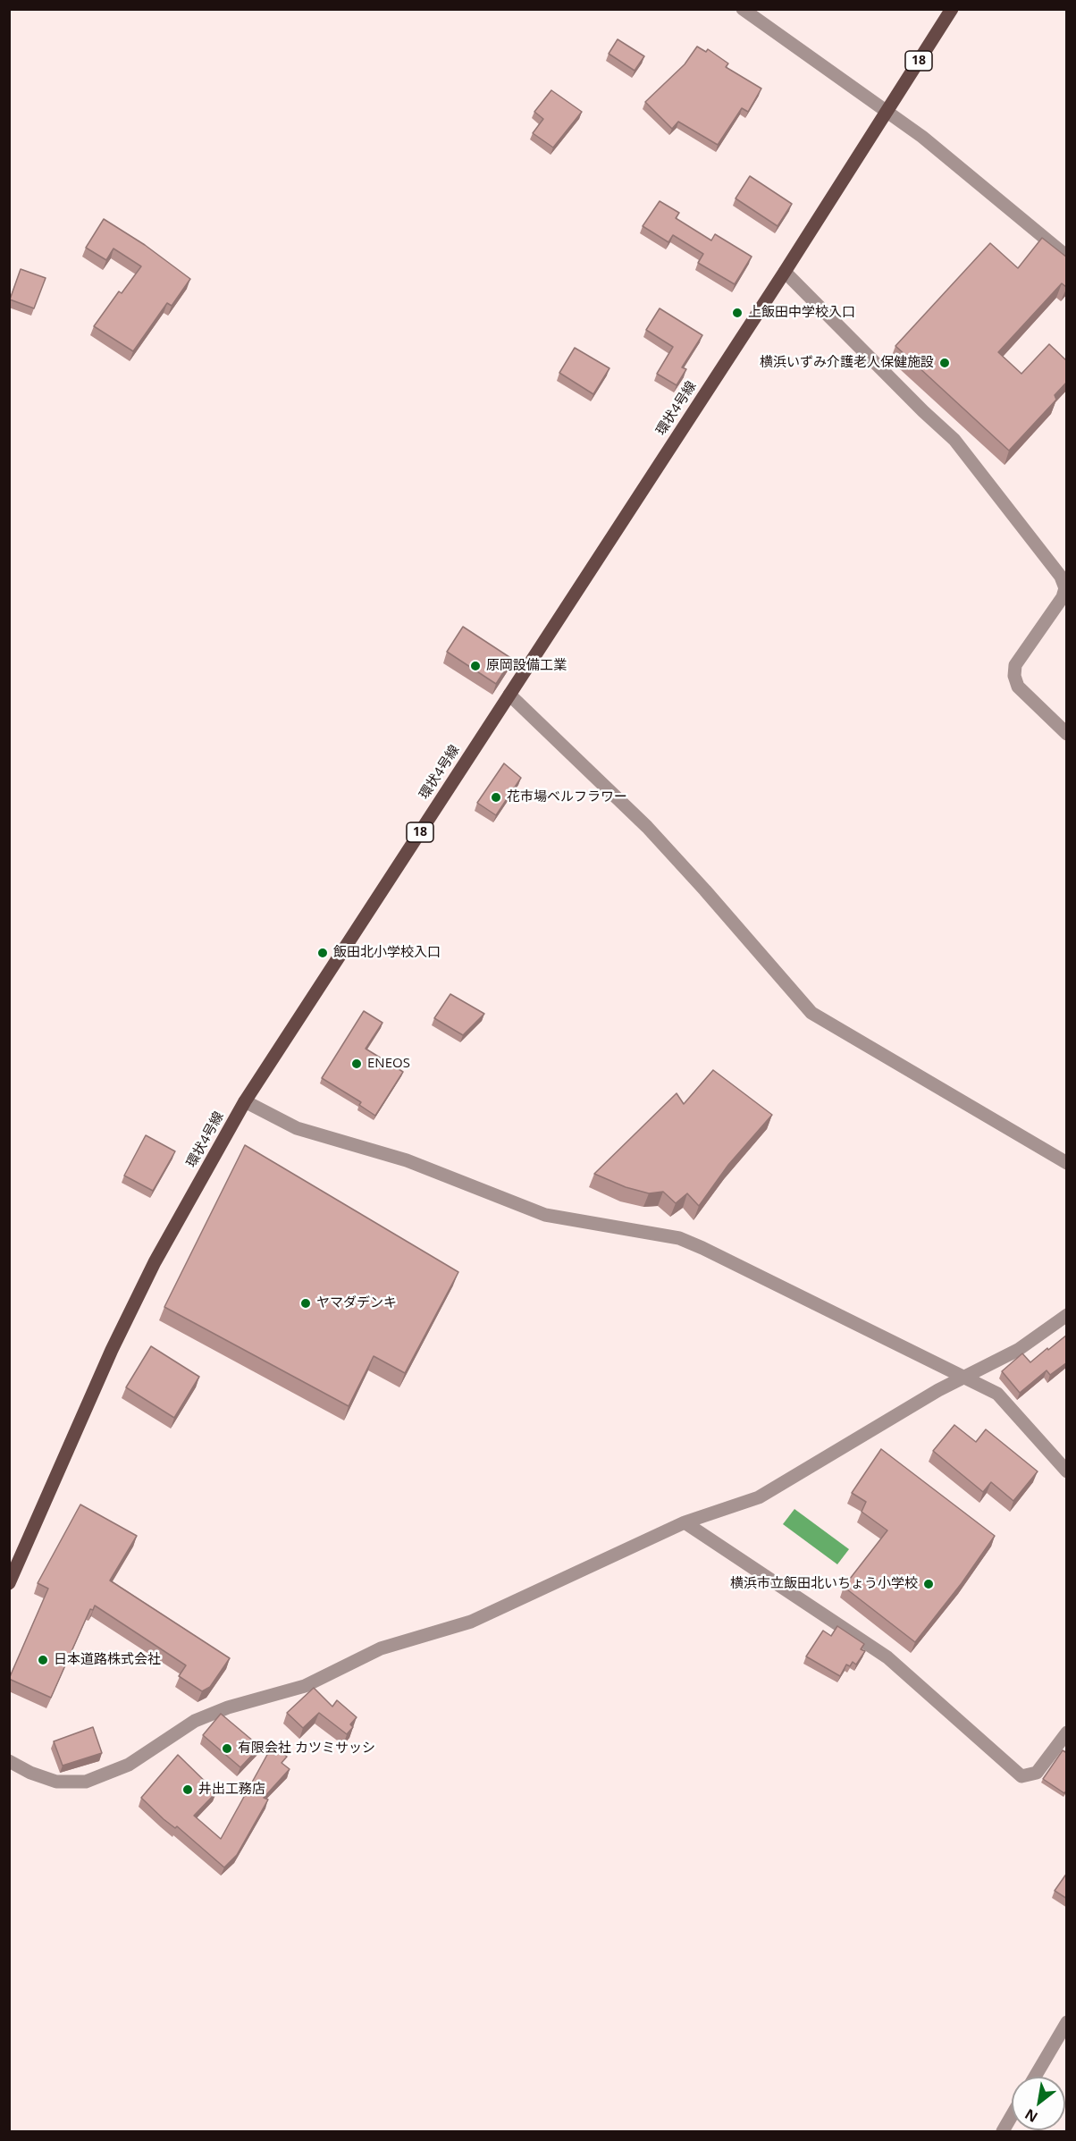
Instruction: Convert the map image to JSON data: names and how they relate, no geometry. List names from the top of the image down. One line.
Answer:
{"streets":{"main road":["18","環状4号線"]},"places":["上飯田中学校入口","横浜いずみ介護老人保健施設","原岡設備工業","花市場ベルフラワー","飯田北小学校入口","ENEOS","ヤマダデンキ","横浜市立飯田北いちょう小学校","日本道路株式会社","有限会社 カツミサッシ","井出工務店"],"north":"bottom left"}
